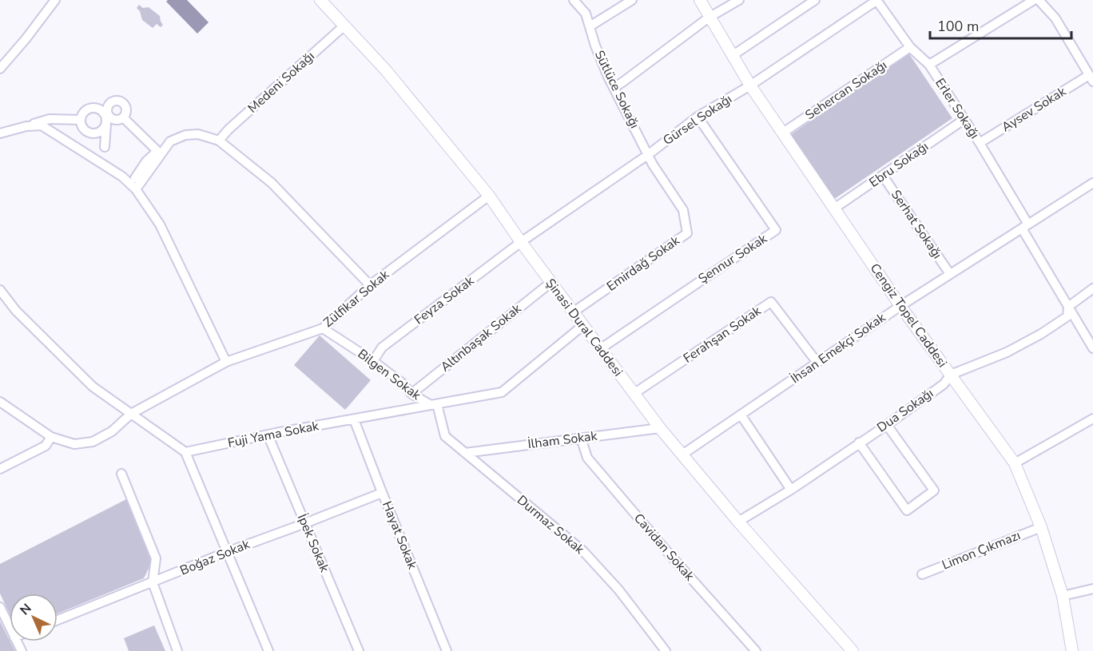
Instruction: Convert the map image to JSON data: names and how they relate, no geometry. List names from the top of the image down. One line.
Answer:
{"streets":{"street":["Medeni Sokağı","Sütlüce Sokağı","Sehercan Sokağı","Erler Sokağı","Aysev Sokak","Gürsel Sokağı","Ebru Sokağı","Serhat Sokağı","Şennur Sokak","Emirdağ Sokak","Zülfikar Sokak","Feyza Sokak","Cengiz Topel Caddesi","Şinasi Dural Caddesi","Ferahşan Sokak","Altınbaşak Sokak","İhsan Emekçi Sokak","Bilgen Sokak","Dua Sokağı","Fuji Yama Sokak","İlham Sokak","Durmaz Sokak","Hayat Sokak","İpek Sokak","Cavidan Sokak","Limon Çıkmazı","Boğaz Sokak"]},"crossings":[["Medeni Sokağı","Şinasi Dural Caddesi"],["Sütlüce Sokağı","Gürsel Sokağı"],["Sütlüce Sokağı","Emirdağ Sokak"],["Sehercan Sokağı","Erler Sokağı"],["Sehercan Sokağı","Cengiz Topel Caddesi"],["Erler Sokağı","Aysev Sokak"],["Erler Sokağı","Gürsel Sokağı"],["Erler Sokağı","Ebru Sokağı"],["Erler Sokağı","İhsan Emekçi Sokak"],["Erler Sokağı","Dua Sokağı"],["Gürsel Sokağı","Şennur Sokak"],["Gürsel Sokağı","Emirdağ Sokak"],["Gürsel Sokağı","Feyza Sokak"],["Gürsel Sokağı","Cengiz Topel Caddesi"],["Gürsel Sokağı","Şinasi Dural Caddesi"],["Ebru Sokağı","Serhat Sokağı"],["Ebru Sokağı","Cengiz Topel Caddesi"],["Serhat Sokağı","İhsan Emekçi Sokak"],["Şennur Sokak","Şinasi Dural Caddesi"],["Emirdağ Sokak","Şinasi Dural Caddesi"],["Zülfikar Sokak","Şinasi Dural Caddesi"],["Zülfikar Sokak","Bilgen Sokak"],["Feyza Sokak","Şinasi Dural Caddesi"],["Feyza Sokak","Bilgen Sokak"],["Cengiz Topel Caddesi","İhsan Emekçi Sokak"],["Cengiz Topel Caddesi","Dua Sokağı"],["Cengiz Topel Caddesi","Limon Çıkmazı"],["Şinasi Dural Caddesi","Ferahşan Sokak"],["Şinasi Dural Caddesi","Altınbaşak Sokak"],["Şinasi Dural Caddesi","İhsan Emekçi Sokak"],["Şinasi Dural Caddesi","Dua Sokağı"],["Şinasi Dural Caddesi","Fuji Yama Sokak"],["Şinasi Dural Caddesi","İlham Sokak"],["Ferahşan Sokak","İhsan Emekçi Sokak"],["Altınbaşak Sokak","Bilgen Sokak"],["Bilgen Sokak","Fuji Yama Sokak"],["Bilgen Sokak","Durmaz Sokak"],["Fuji Yama Sokak","Durmaz Sokak"],["Fuji Yama Sokak","Hayat Sokak"],["Fuji Yama Sokak","İpek Sokak"],["İlham Sokak","Durmaz Sokak"],["İlham Sokak","Cavidan Sokak"],["Hayat Sokak","Boğaz Sokak"],["İpek Sokak","Boğaz Sokak"]],"scale_bar":"100 m","north":"top left"}
